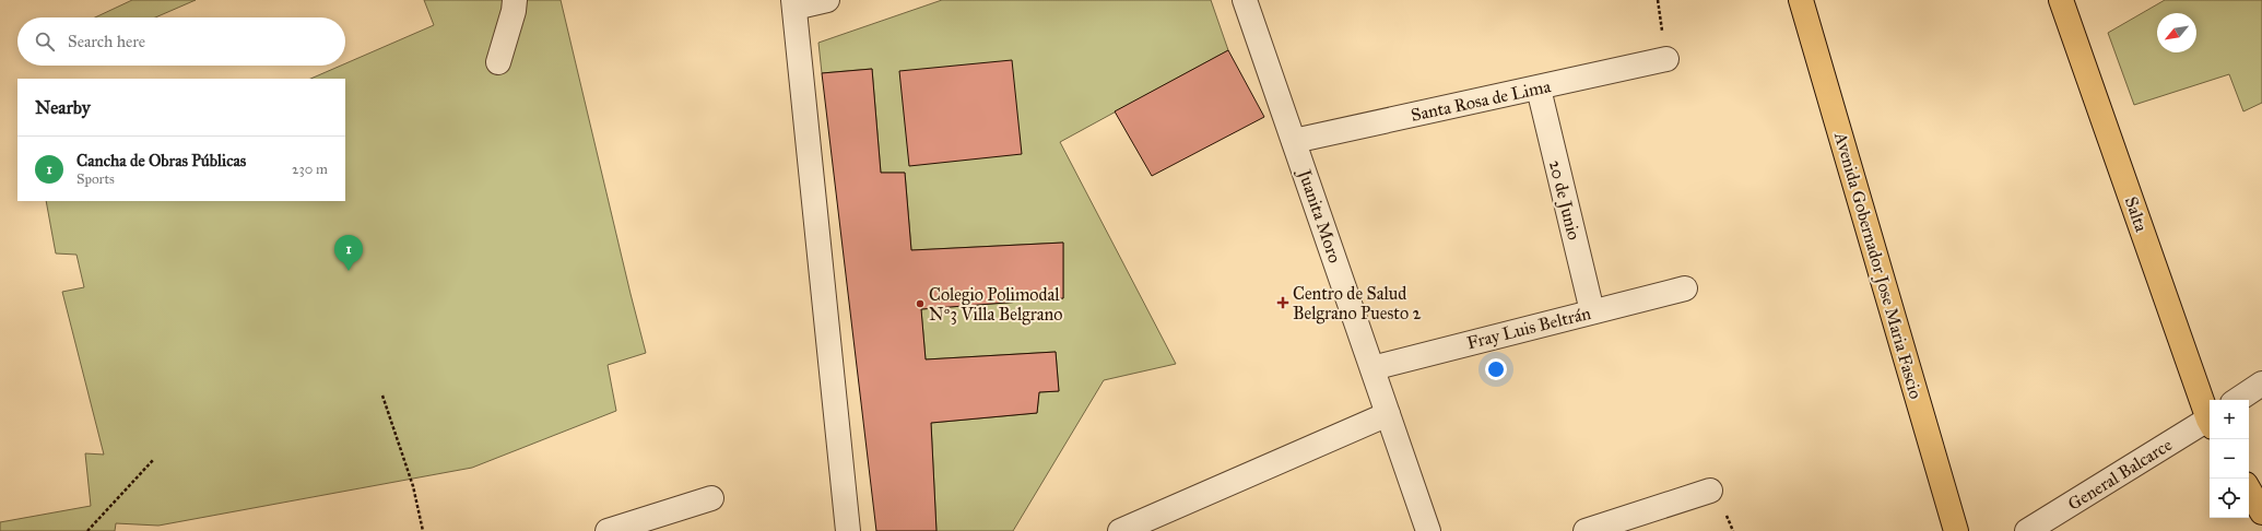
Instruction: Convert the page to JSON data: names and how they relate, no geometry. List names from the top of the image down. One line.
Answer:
{"streets":{"main road":["Salta","Avenida Gobernador Jose Maria Fascio"],"street":["Santa Rosa de Lima","20 de Junio","Juanita Moro","Fray Luis Beltrán","General Balcarce"]},"crossings":[["Santa Rosa de Lima","20 de Junio"],["Santa Rosa de Lima","Juanita Moro"],["20 de Junio","Fray Luis Beltrán"],["Juanita Moro","Fray Luis Beltrán"]],"places":{"health":["Centro de Salud Belgrano Puesto 2"],"other":["Colegio Polimodal Nº3 Villa Belgrano"]},"north":"bottom left","page":{"search":"Search here","heading":"Nearby","list":[{"mark":"1","name":"Cancha de Obras Públicas","note":"Sports","value":"230 m"}],"pins":"1","map_buttons":["+","−"]}}
